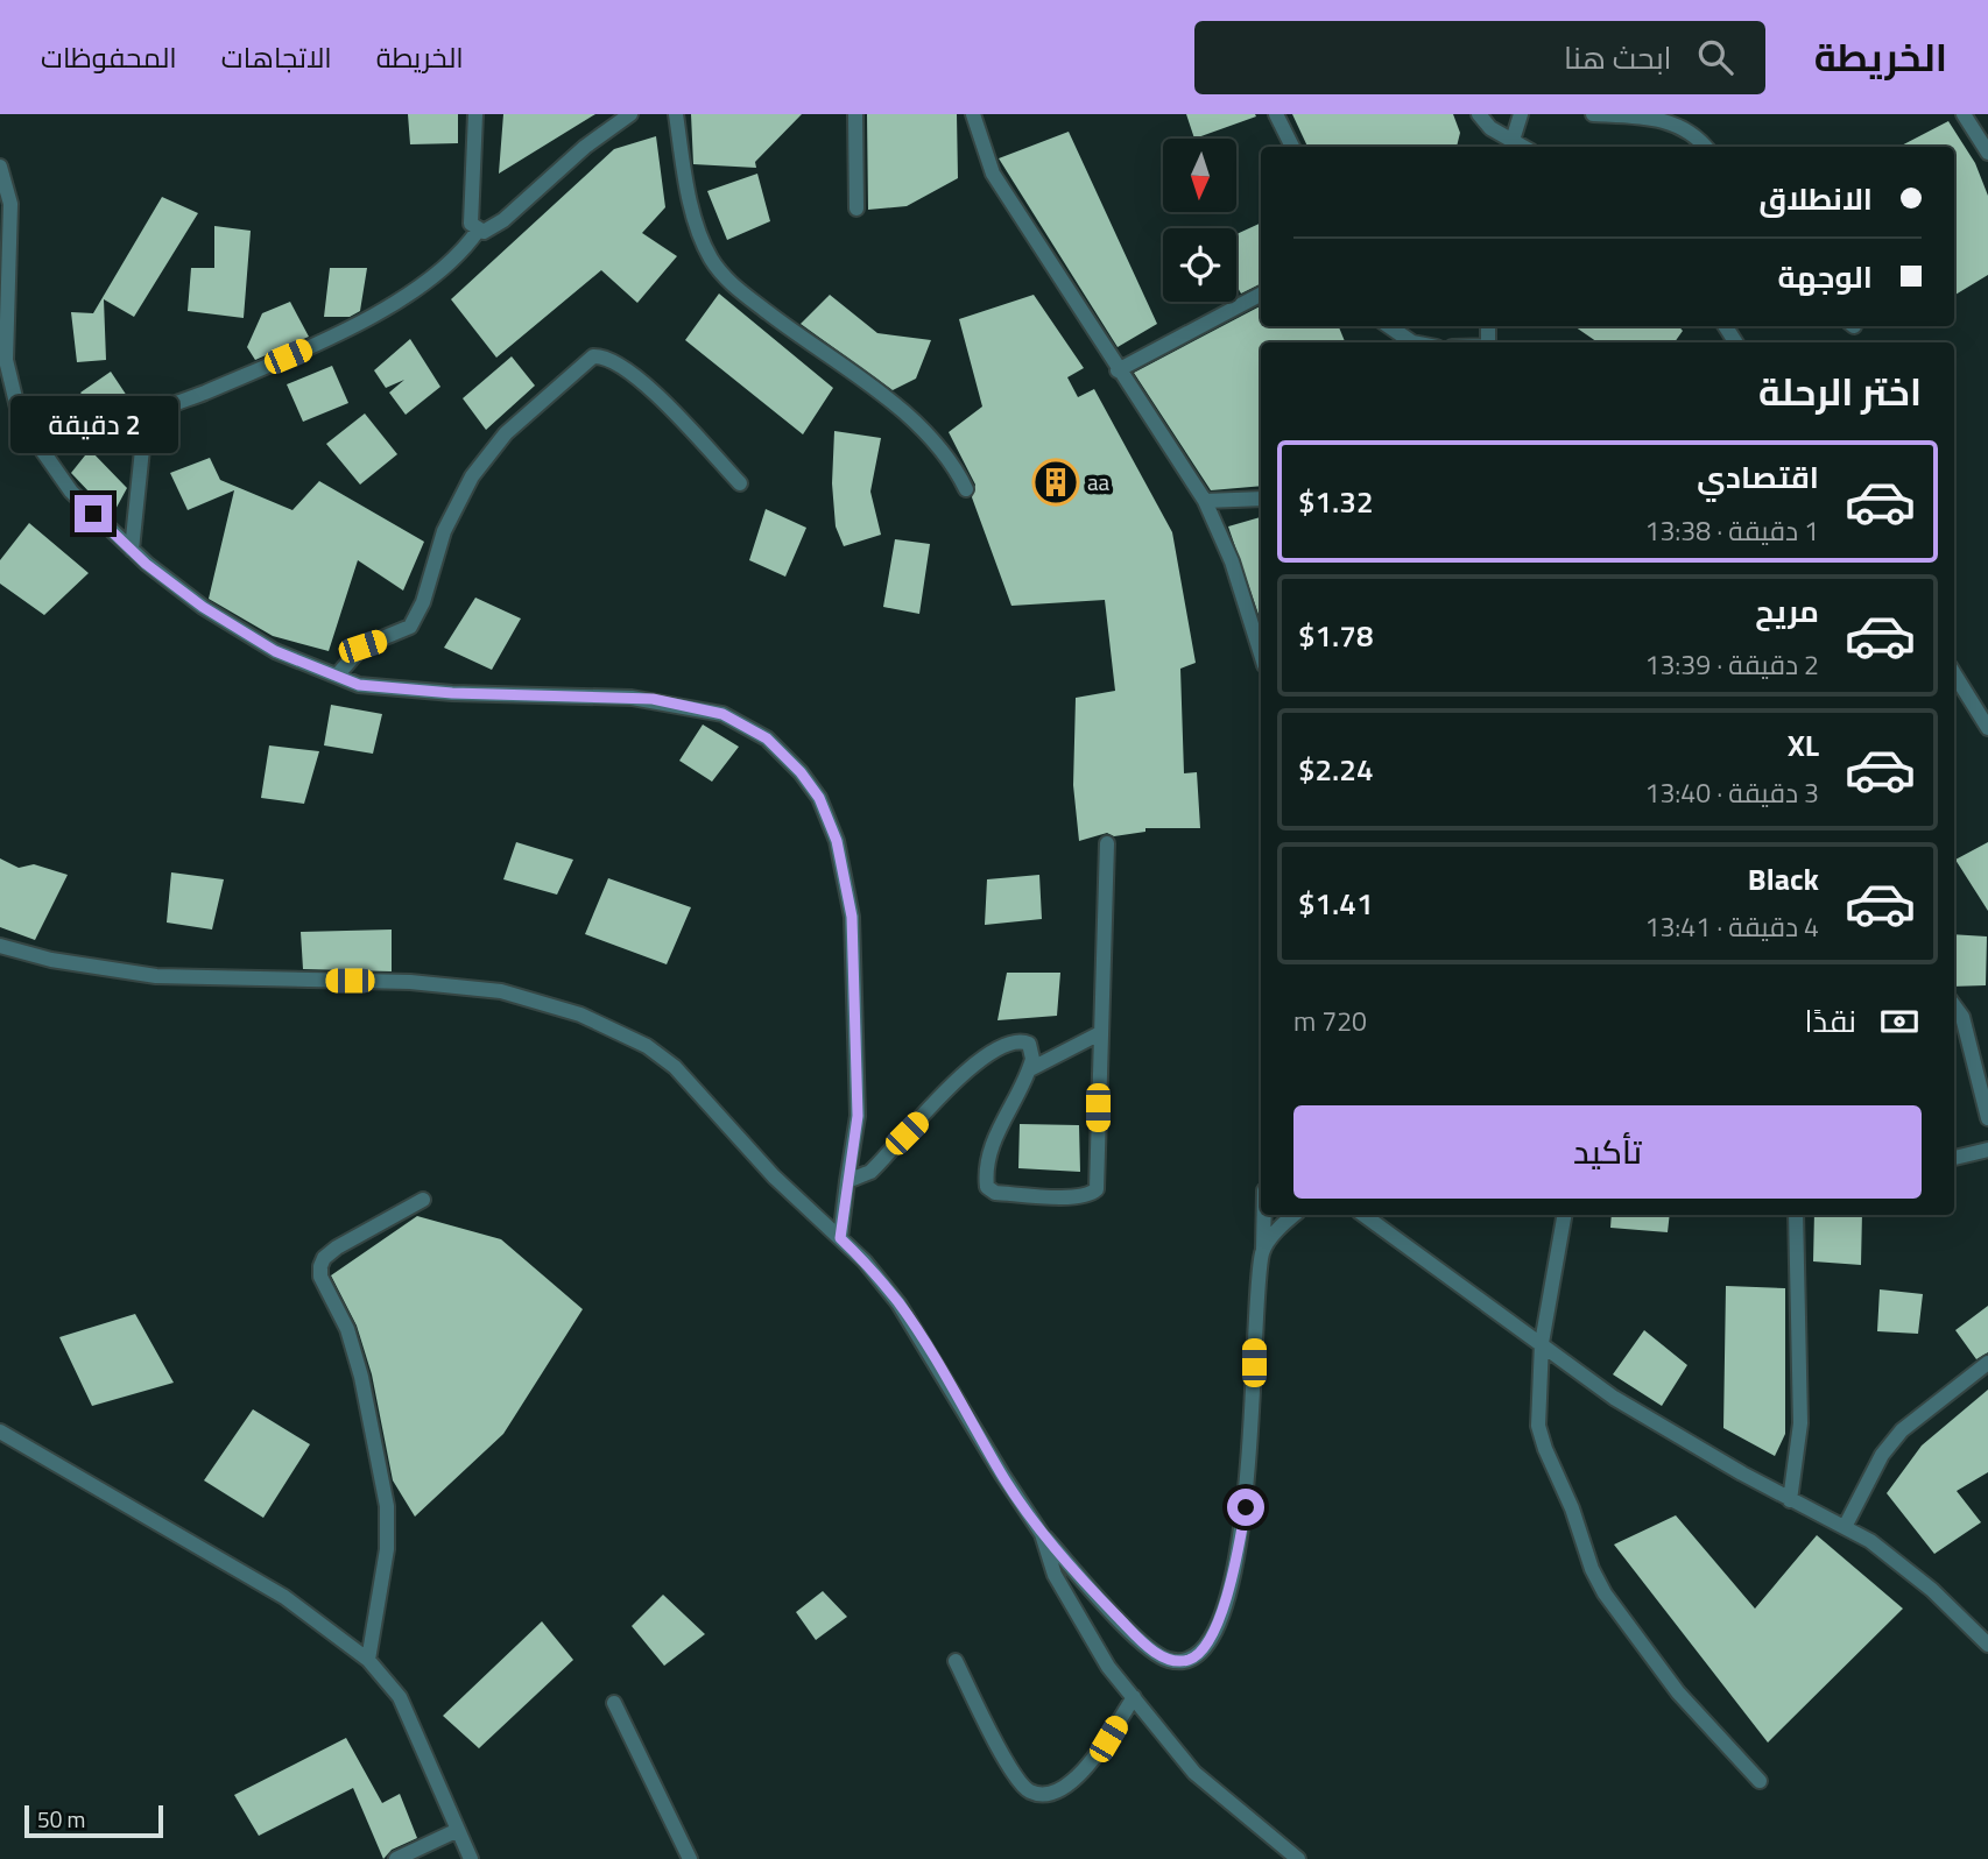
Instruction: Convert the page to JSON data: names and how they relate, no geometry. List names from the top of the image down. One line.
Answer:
{"places":{"building":["aa"]},"scale_bar":"50 m","north":"bottom","page":{"header":"الخريطة","search":"ابحث هنا","nav":["الخريطة","الاتجاهات","المحفوظات"],"banner":["الانطلاق","الوجهة"],"heading":"اختر الرحلة","bubble":"2 دقيقة","list":[{"name":"اقتصادي","note":"1 دقيقة · 13:38","value":"$1.32"},{"name":"مريح","note":"2 دقيقة · 13:39","value":"$1.78"},{"name":"XL","note":"3 دقيقة · 13:40","value":"$2.24"},{"name":"Black","note":"4 دقيقة · 13:41","value":"$1.41"}],"pay":["نقدًا","720 m"],"buttons":"تأكيد","scale":"50 m"}}
